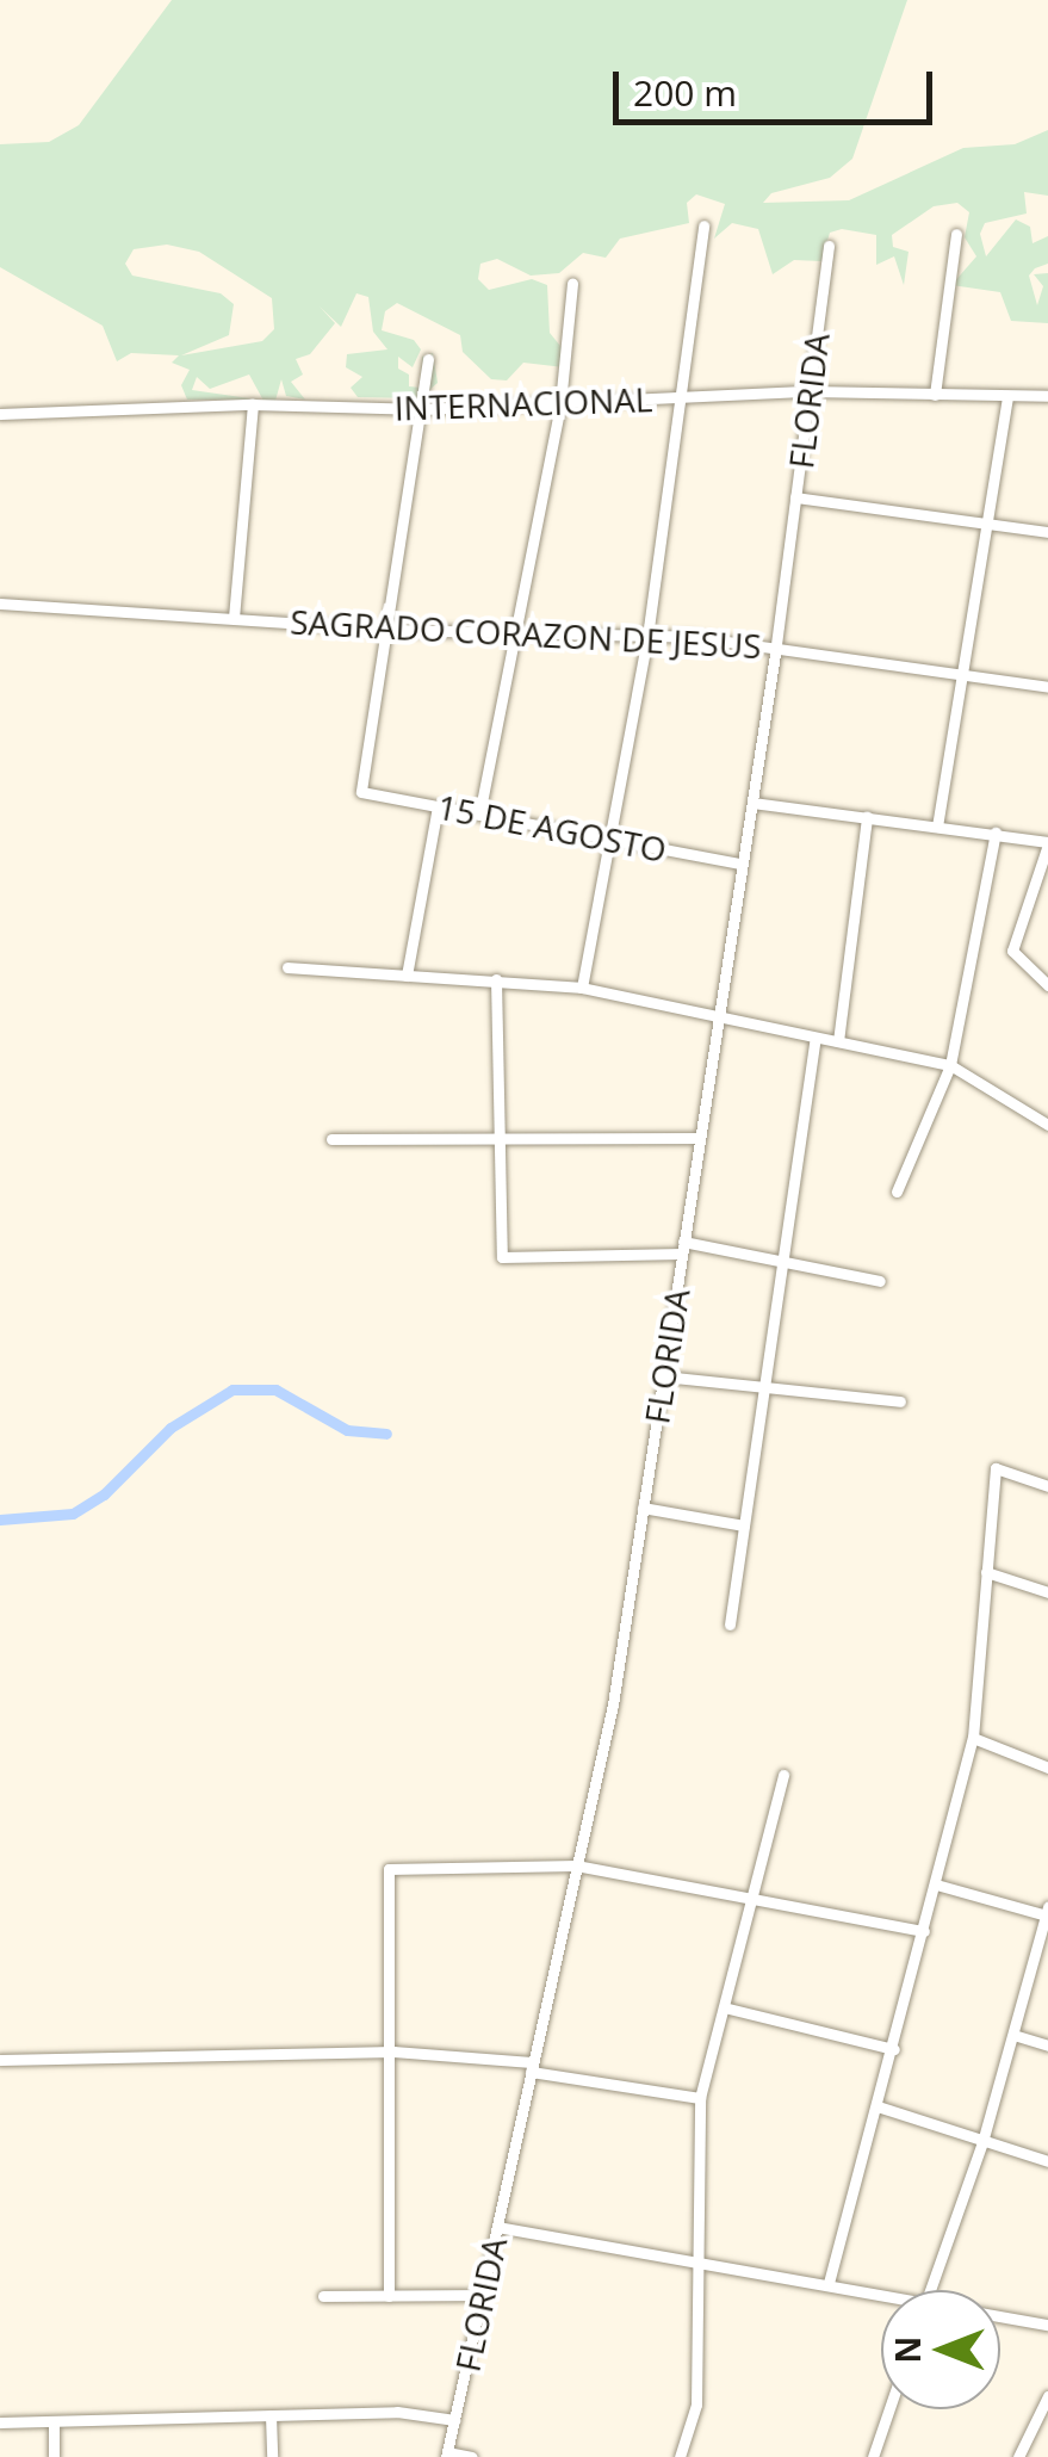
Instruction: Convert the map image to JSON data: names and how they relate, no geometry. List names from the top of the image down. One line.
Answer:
{"streets":{"street":["FLORIDA","INTERNACIONAL","SAGRADO CORAZON DE JESUS","15 DE AGOSTO"]},"crossings":[["FLORIDA","INTERNACIONAL"],["FLORIDA","SAGRADO CORAZON DE JESUS"],["FLORIDA","15 DE AGOSTO"],["SAGRADO CORAZON DE JESUS","15 DE AGOSTO"]],"scale_bar":"200 m","north":"left"}
